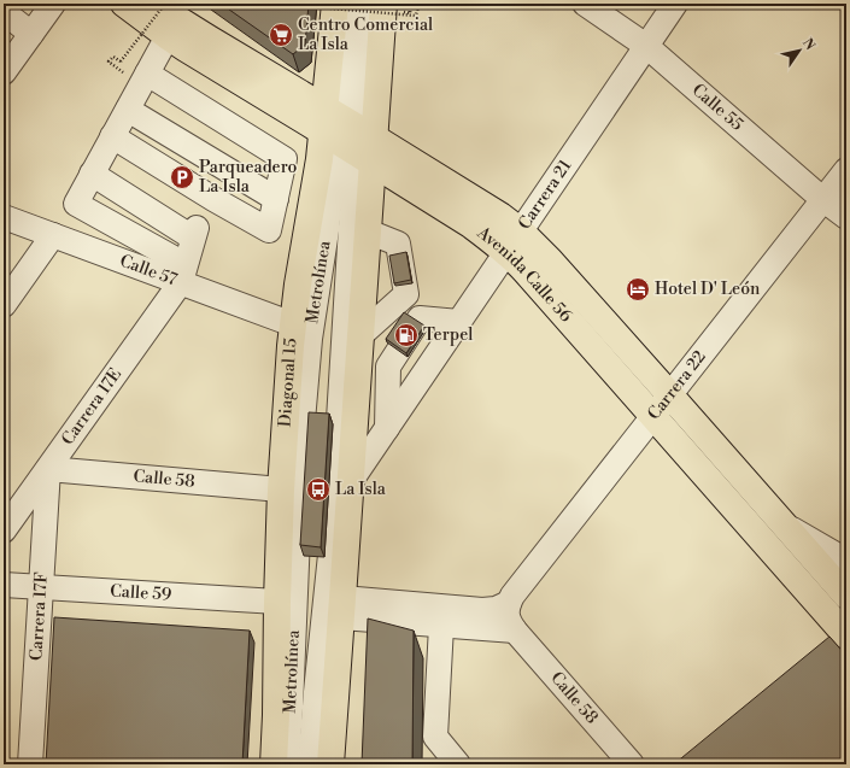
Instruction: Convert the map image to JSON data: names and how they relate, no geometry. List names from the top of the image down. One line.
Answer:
{"streets":{"main road":["Avenida Calle 56","Diagonal 15"],"street":["Calle 55","Carrera 21","Calle 57","Metrolínea","Carrera 22","Carrera 17E","Calle 58","Calle 59","Carrera 17F"]},"crossings":[["Calle 55","Carrera 21"],["Calle 55","Carrera 22"],["Carrera 21","Avenida Calle 56"],["Carrera 21","Diagonal 15"],["Calle 57","Diagonal 15"],["Calle 57","Carrera 17E"],["Avenida Calle 56","Metrolínea"],["Avenida Calle 56","Diagonal 15"],["Avenida Calle 56","Carrera 22"],["Metrolínea","Diagonal 15"],["Diagonal 15","Calle 58"],["Diagonal 15","Calle 59"],["Carrera 22","Calle 58"],["Carrera 17E","Calle 58"],["Carrera 17E","Carrera 17F"],["Calle 58","Carrera 17F"],["Calle 59","Carrera 17F"]],"places":{"supermarket":["Centro Comercial La Isla"],"parking":["Parqueadero La Isla"],"hotel":["Hotel D' León"],"fuel station":["Terpel"],"bus stop":["La Isla"]},"north":"top right"}
